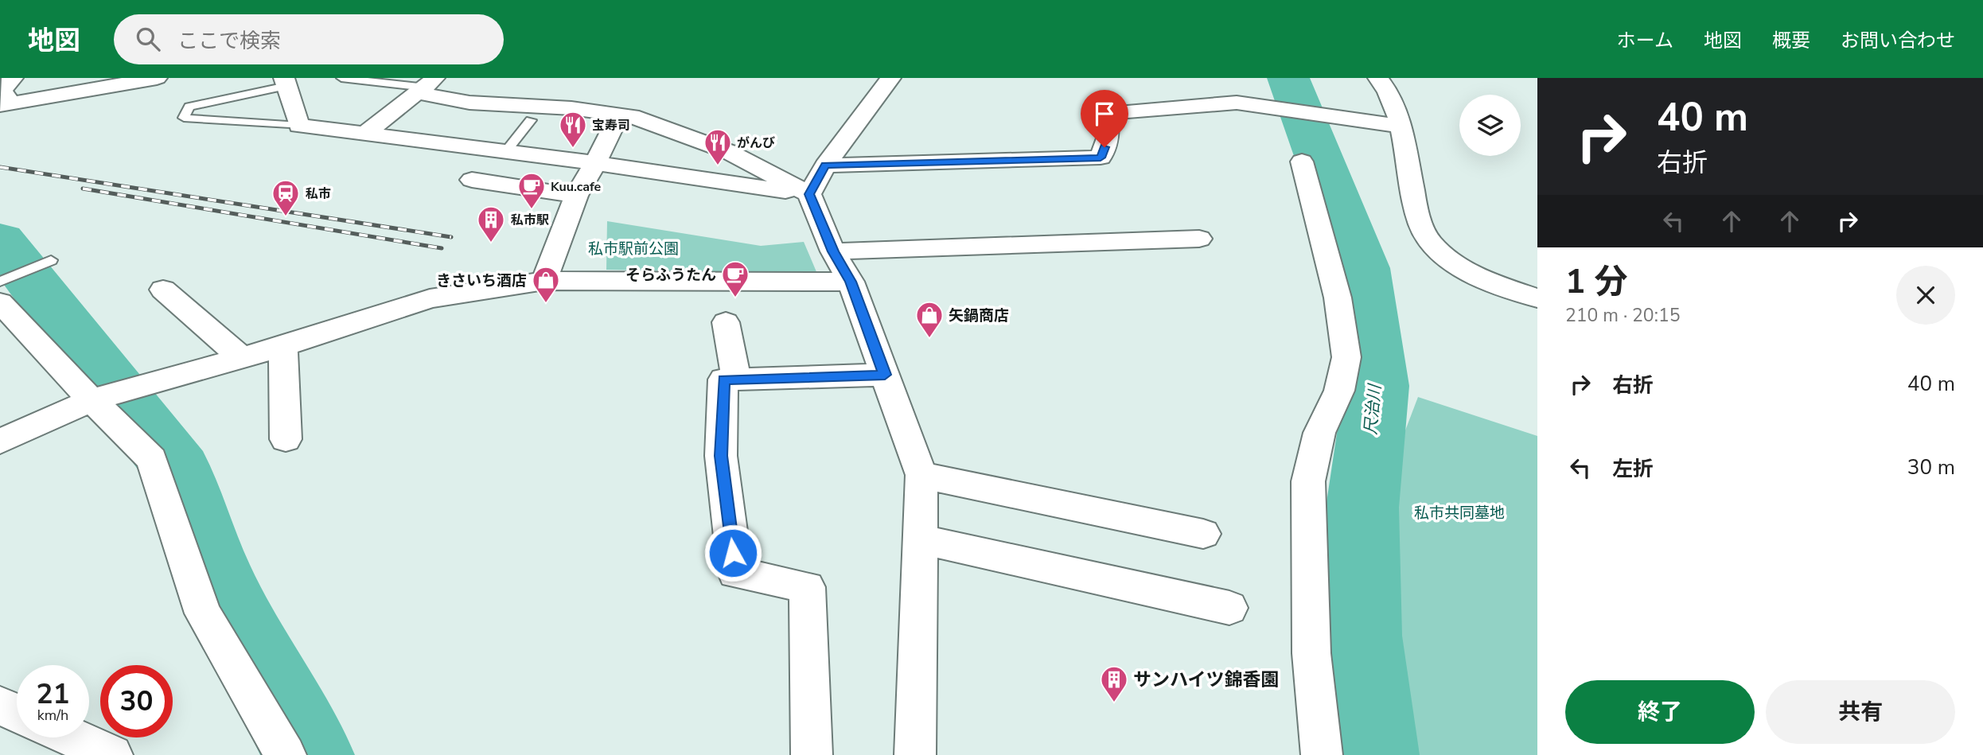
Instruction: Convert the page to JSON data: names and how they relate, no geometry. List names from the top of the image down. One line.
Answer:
{"water":["尺治川"],"parks":["私市駅前公園","私市共同墓地"],"places":{"restaurant":["宝寿司","がんび"],"cafe":["Kuu.cafe","そらふうたん"],"station":["私市"],"building":["私市駅","サンハイツ錦香園"],"shop":["きさいち酒店","矢鍋商店"]},"page":{"header":"地図","search":"ここで検索","nav":["ホーム","地図","概要","お問い合わせ"],"turn":["40 m","右折"],"heading":["1 分","210 m · 20:15"],"list":[{"name":"右折","value":"40 m"},{"name":"左折","value":"30 m"}],"speed":"21 km/h","limit":"30","buttons":["終了","共有"]}}
